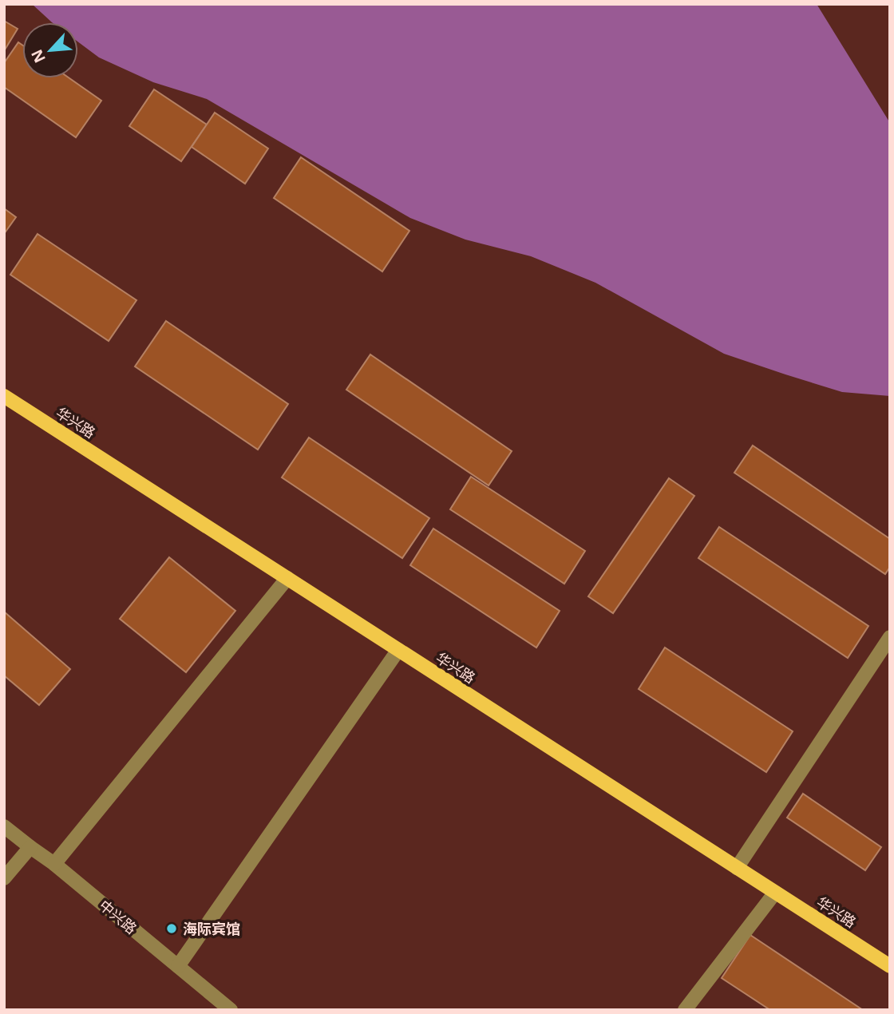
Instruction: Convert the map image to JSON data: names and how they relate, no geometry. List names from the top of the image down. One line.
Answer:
{"streets":{"main road":["华兴路"],"street":["中兴路"]},"places":["海际宾馆"],"north":"bottom left"}
